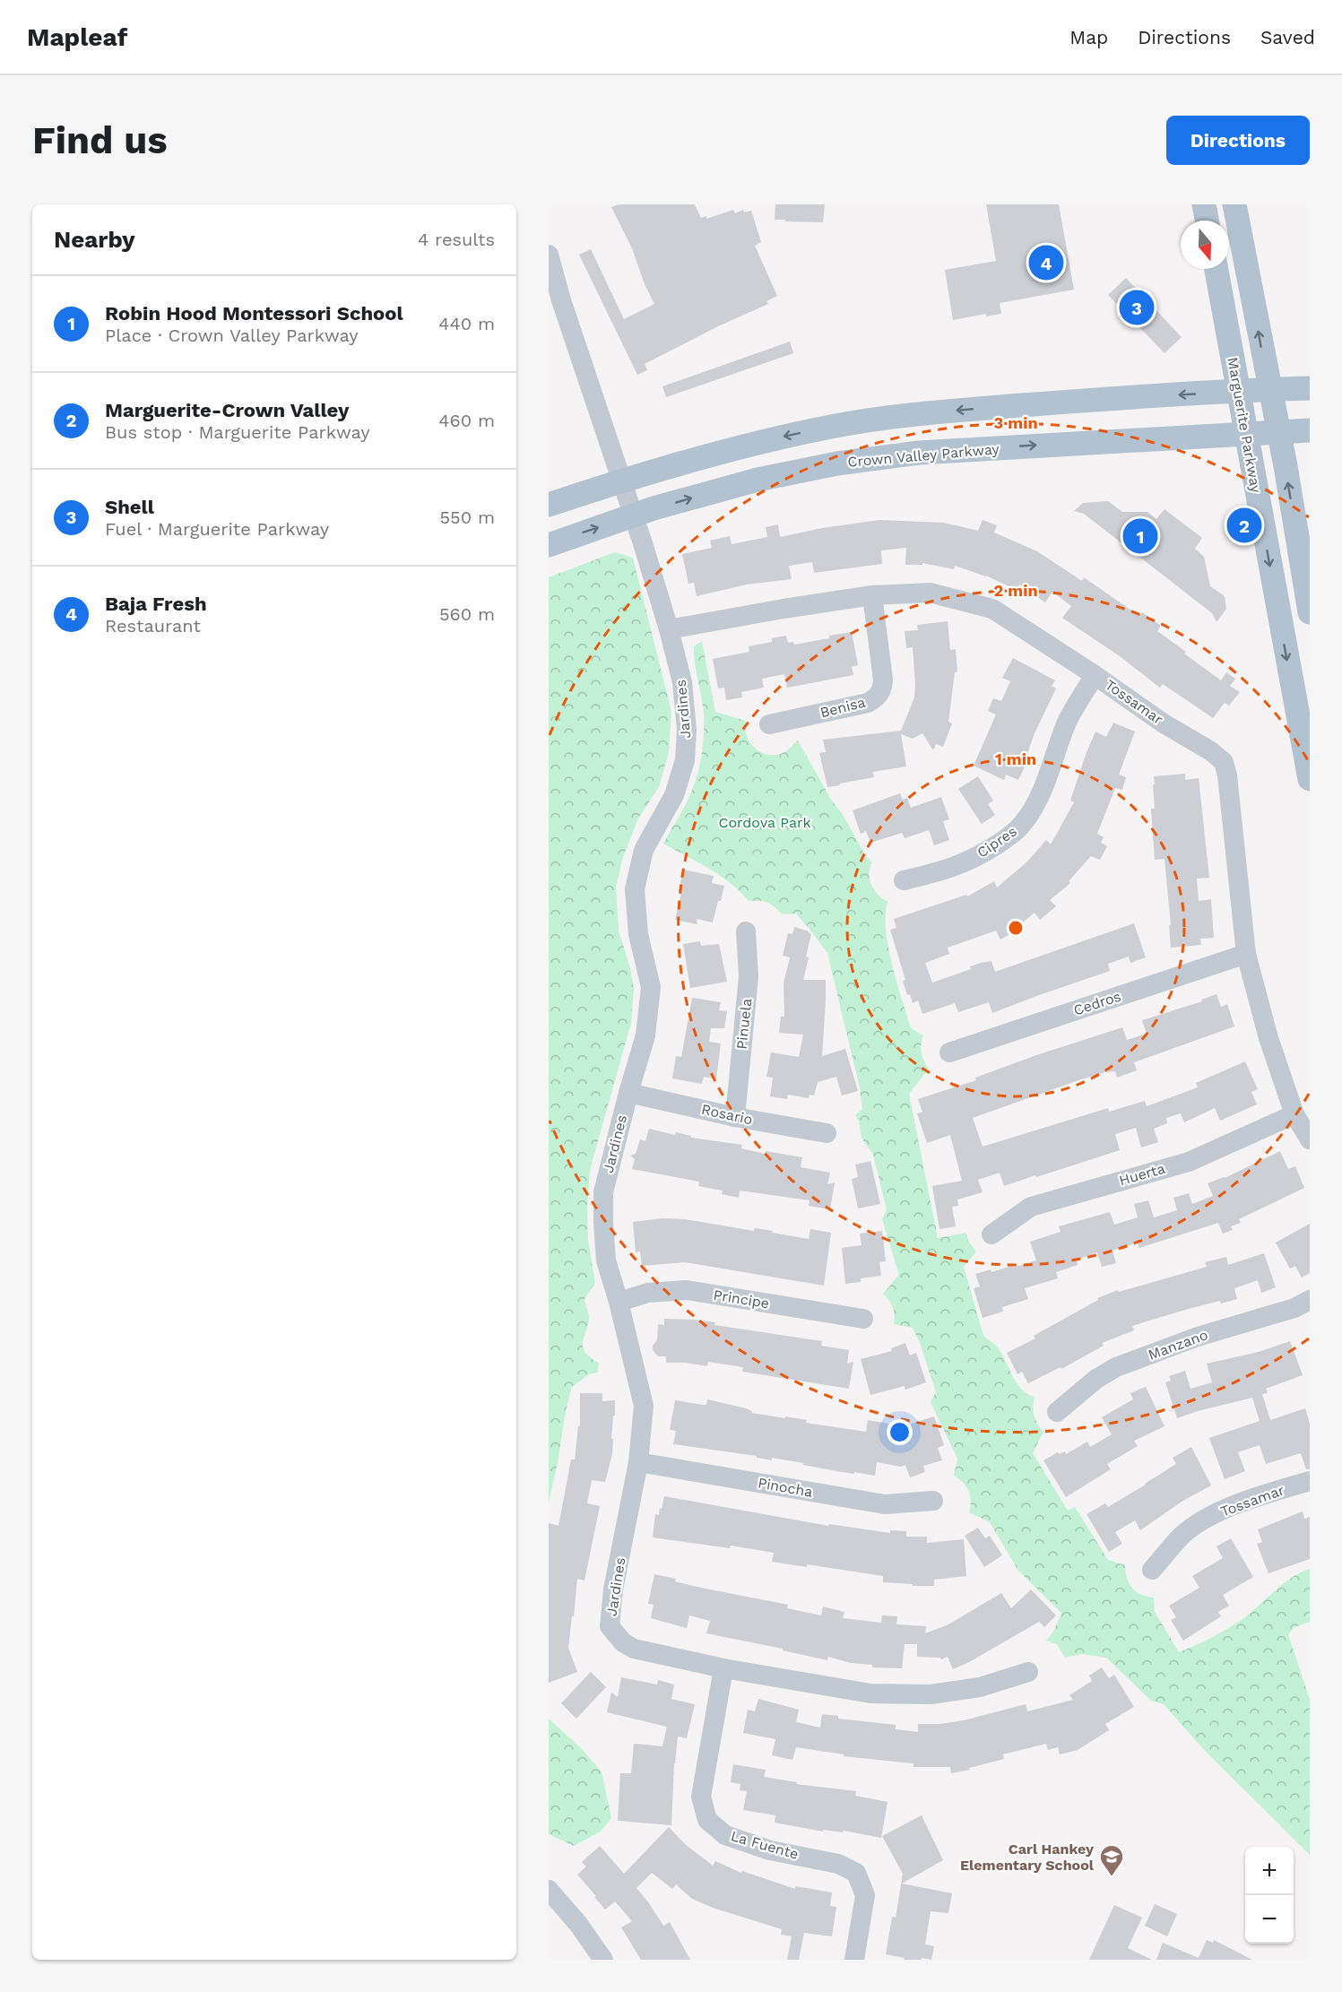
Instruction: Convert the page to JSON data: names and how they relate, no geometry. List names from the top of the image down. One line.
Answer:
{"streets":{"main road":["Marguerite Parkway","Crown Valley Parkway"],"street":["Tossamar","Benisa","Jardines","Cipres","Cedros","Pinuela","Rosario","Huerta","Principe","Manzano","Pinocha","La Fuente"]},"crossings":[["Marguerite Parkway","Crown Valley Parkway"],["Crown Valley Parkway","Jardines"],["Tossamar","Benisa"],["Tossamar","Jardines"],["Tossamar","Cipres"],["Tossamar","Cedros"],["Tossamar","Huerta"],["Jardines","Rosario"],["Jardines","Principe"],["Jardines","Pinocha"],["Jardines","La Fuente"],["Pinuela","Rosario"]],"parks":["Cordova Park"],"places":{"school or university":["Carl Hankey Elementary School"]},"north":"bottom","page":{"header":"Mapleaf","nav":["Map","Directions","Saved"],"buttons":"Directions","title":"Find us","heading":["Nearby","4 results"],"pins":["4","3","2","1"],"list":[{"mark":"1","name":"Robin Hood Montessori School","note":"Place · Crown Valley Parkway","value":"440 m"},{"mark":"2","name":"Marguerite-Crown Valley","note":"Bus stop · Marguerite Parkway","value":"460 m"},{"mark":"3","name":"Shell","note":"Fuel · Marguerite Parkway","value":"550 m"},{"mark":"4","name":"Baja Fresh","note":"Restaurant","value":"560 m"}],"map_buttons":["+","−"]},"rings":["3 min","2 min","1 min"]}
